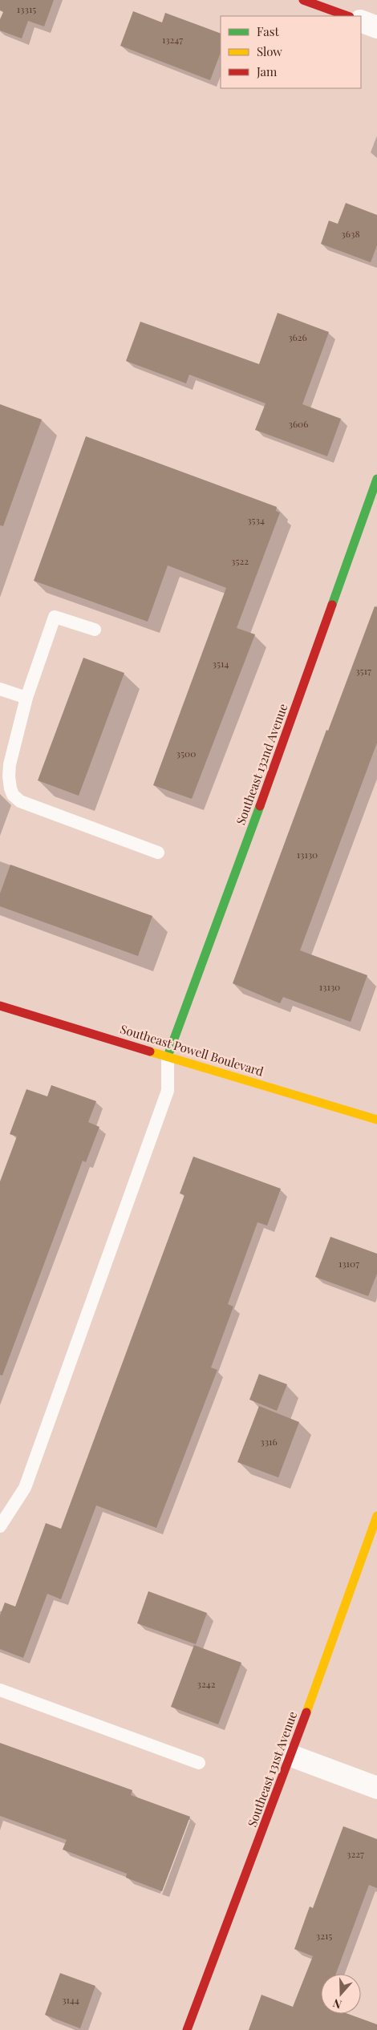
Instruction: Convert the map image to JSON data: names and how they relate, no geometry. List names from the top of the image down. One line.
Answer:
{"streets":{"street":["Southeast 132nd Avenue","Southeast Powell Boulevard","Southeast 131st Avenue"]},"crossings":[["Southeast 132nd Avenue","Southeast Powell Boulevard"]],"house_numbers":["13315","13247","3638","3626","3606","3534","3522","3514","3517","3500","13130","13130","13107","3316","3242","3227","3215","3144"],"legend":["Fast","Slow","Jam"],"north":"bottom"}
